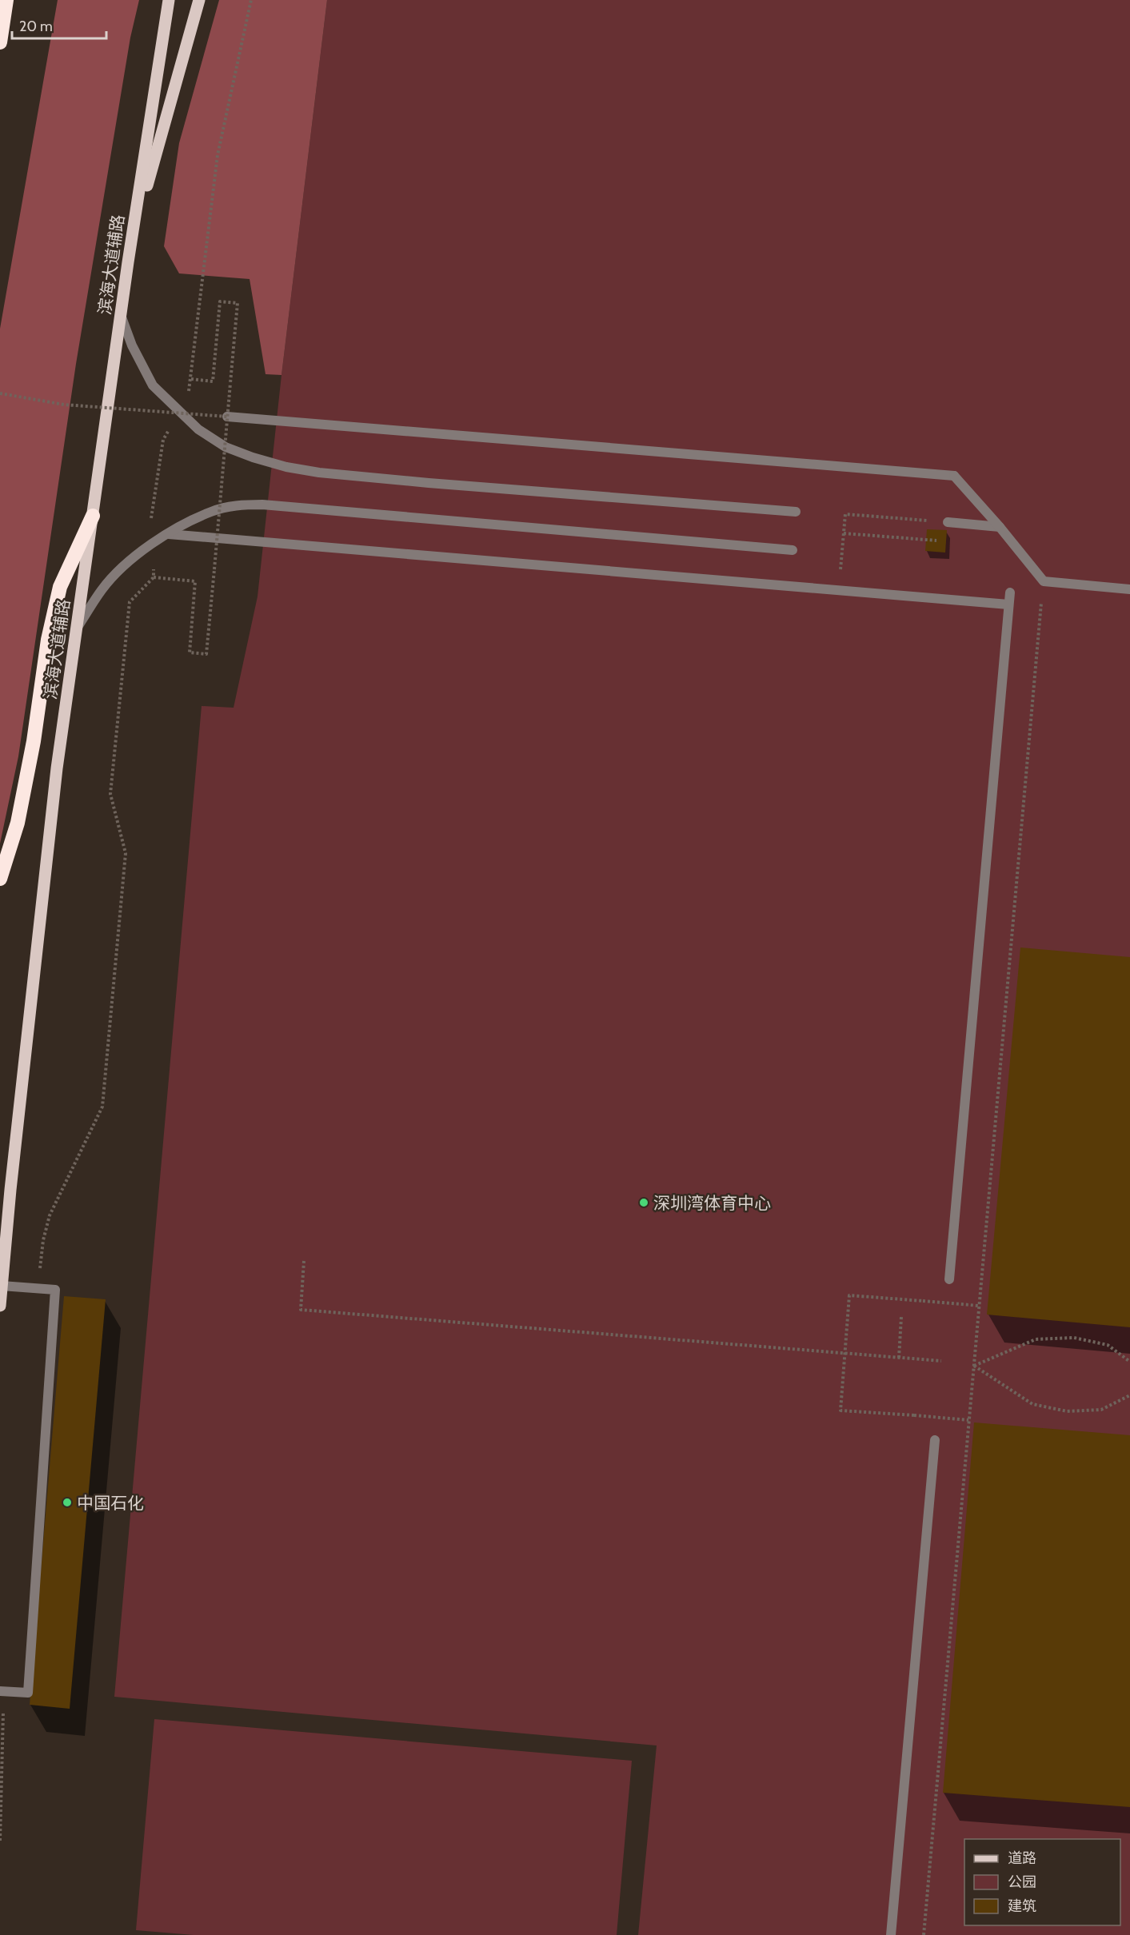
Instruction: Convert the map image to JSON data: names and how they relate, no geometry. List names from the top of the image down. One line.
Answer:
{"streets":{"main road":["滨海大道辅路"]},"places":["深圳湾体育中心","中国石化"],"legend":["道路","公园","建筑"],"scale_bar":"20 m"}
